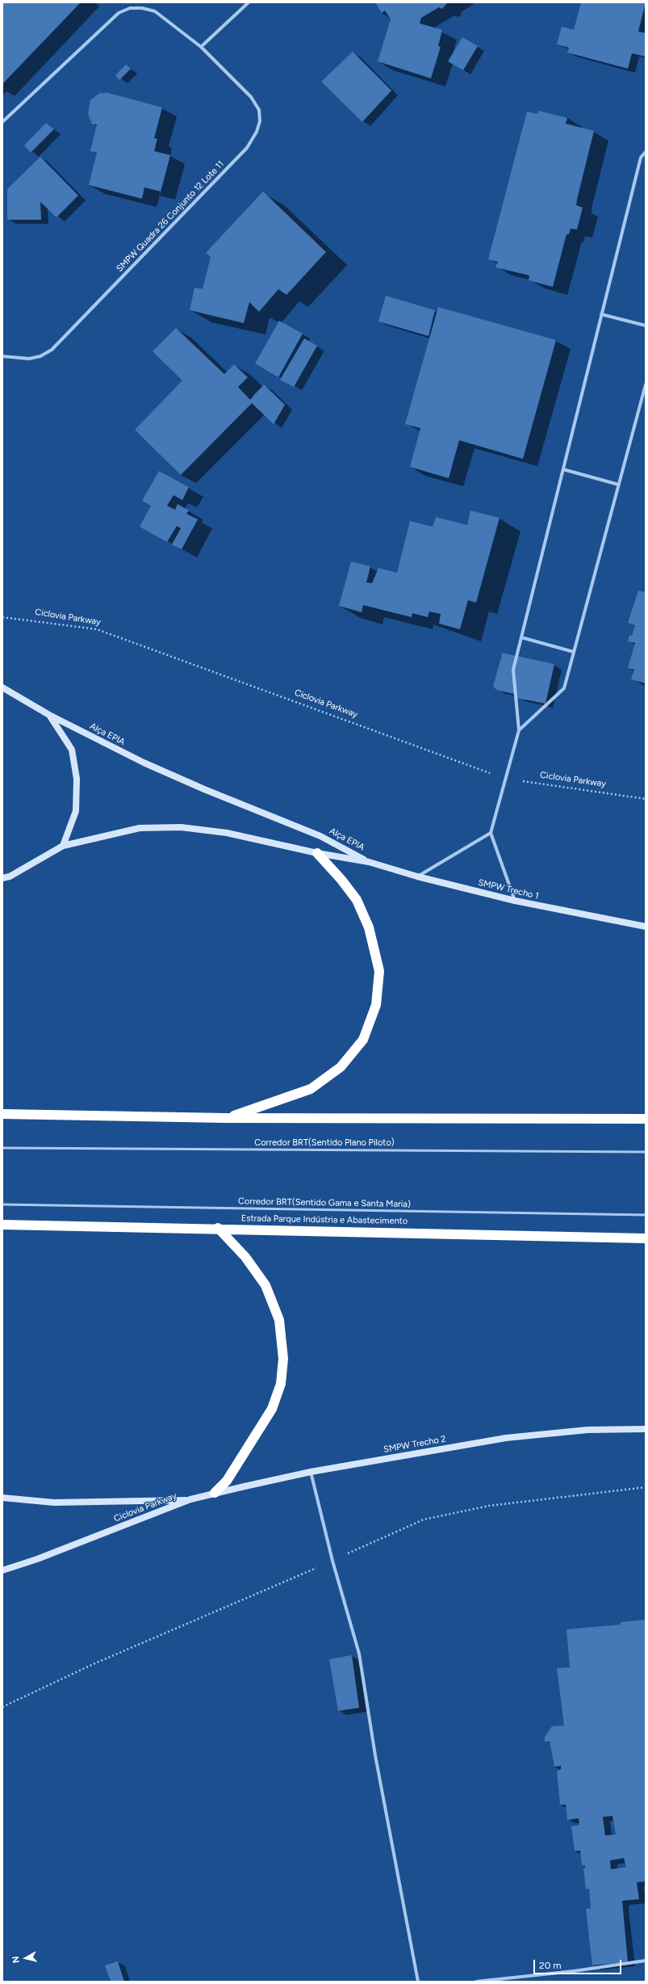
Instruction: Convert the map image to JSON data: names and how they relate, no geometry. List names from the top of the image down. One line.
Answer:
{"streets":{"highway":["Estrada Parque Indústria e Abastecimento"],"street":["SMPW Quadra 26 Conjunto 12 Lote 11","Ciclovia Parkway","Alça EPIA","SMPW Trecho 1","SMPW Trecho 2"],"lane":["Corredor BRT(Sentido Plano Piloto)","Corredor BRT(Sentido Gama e Santa Maria)"]},"crossings":[["Ciclovia Parkway","SMPW Trecho 2"],["Alça EPIA","SMPW Trecho 1"]],"scale_bar":"20 m","north":"left"}
